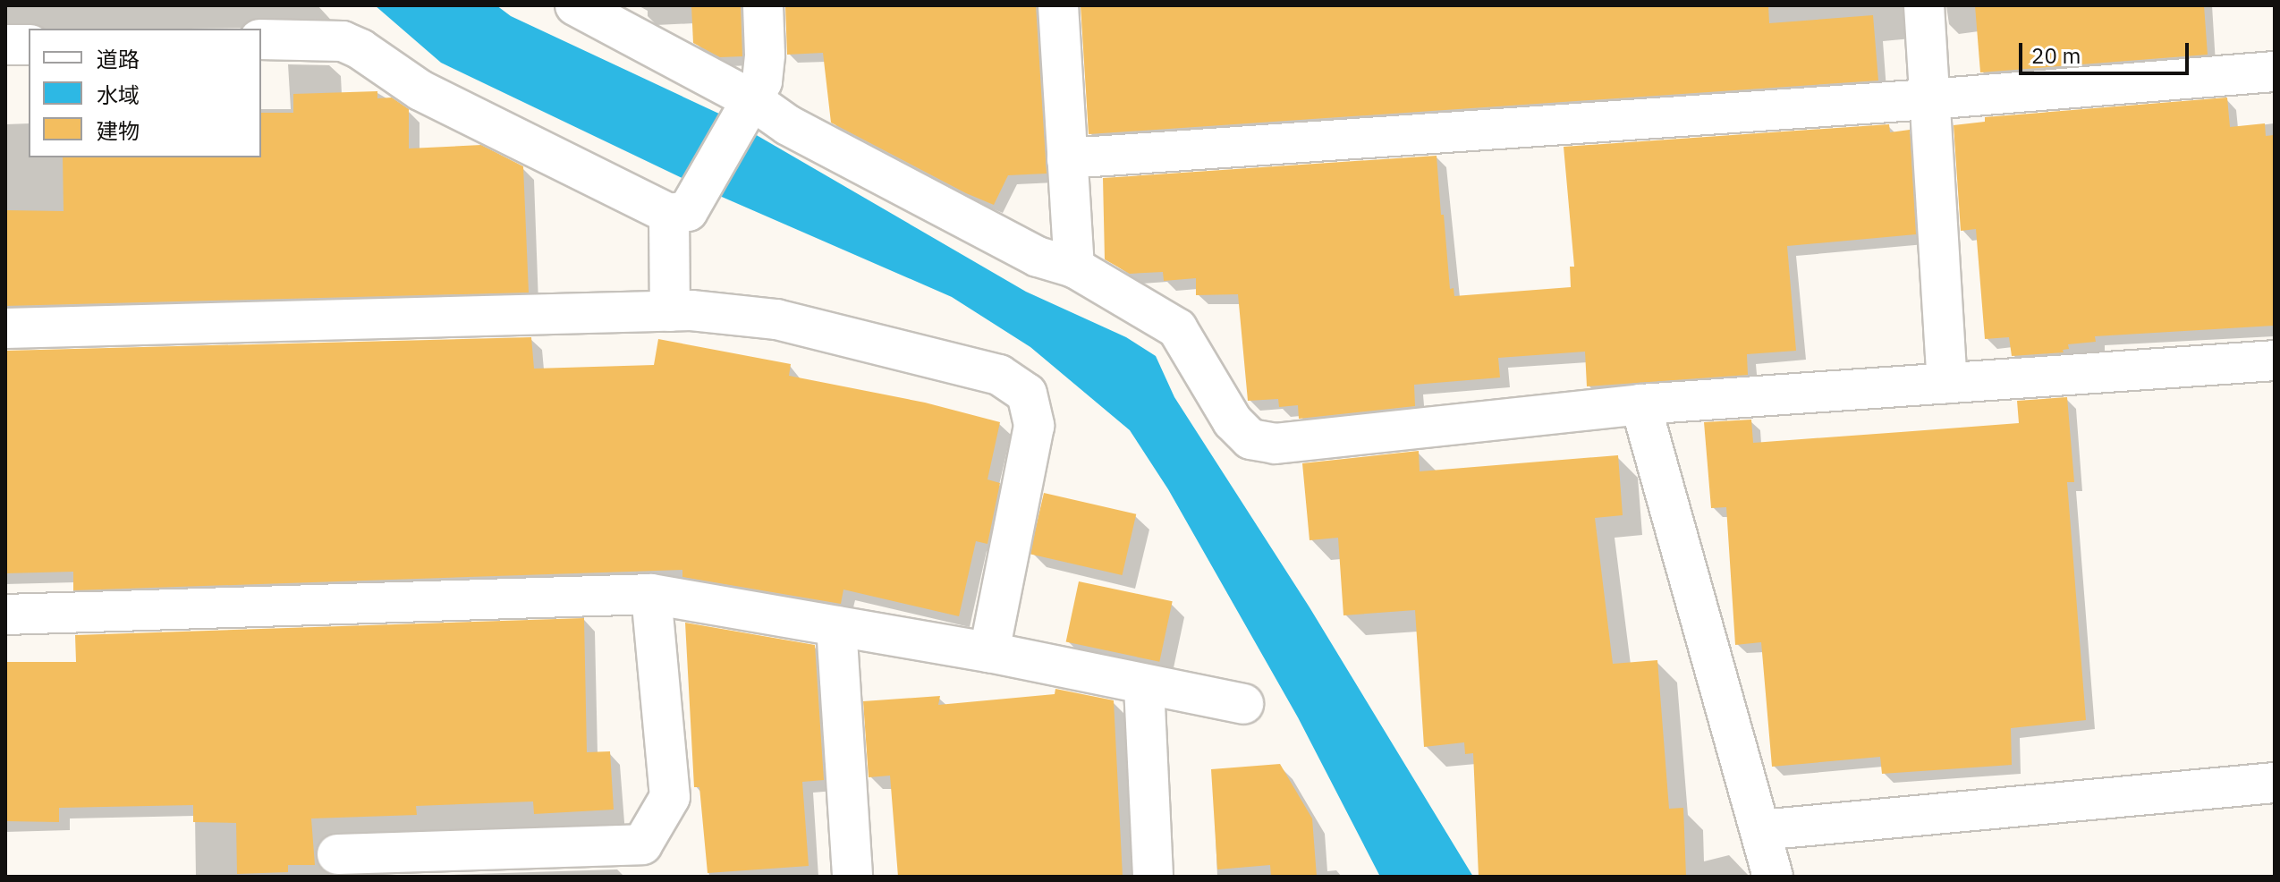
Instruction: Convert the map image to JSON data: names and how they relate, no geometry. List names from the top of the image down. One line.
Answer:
{"legend":["道路","水域","建物"],"scale_bar":"20 m"}
